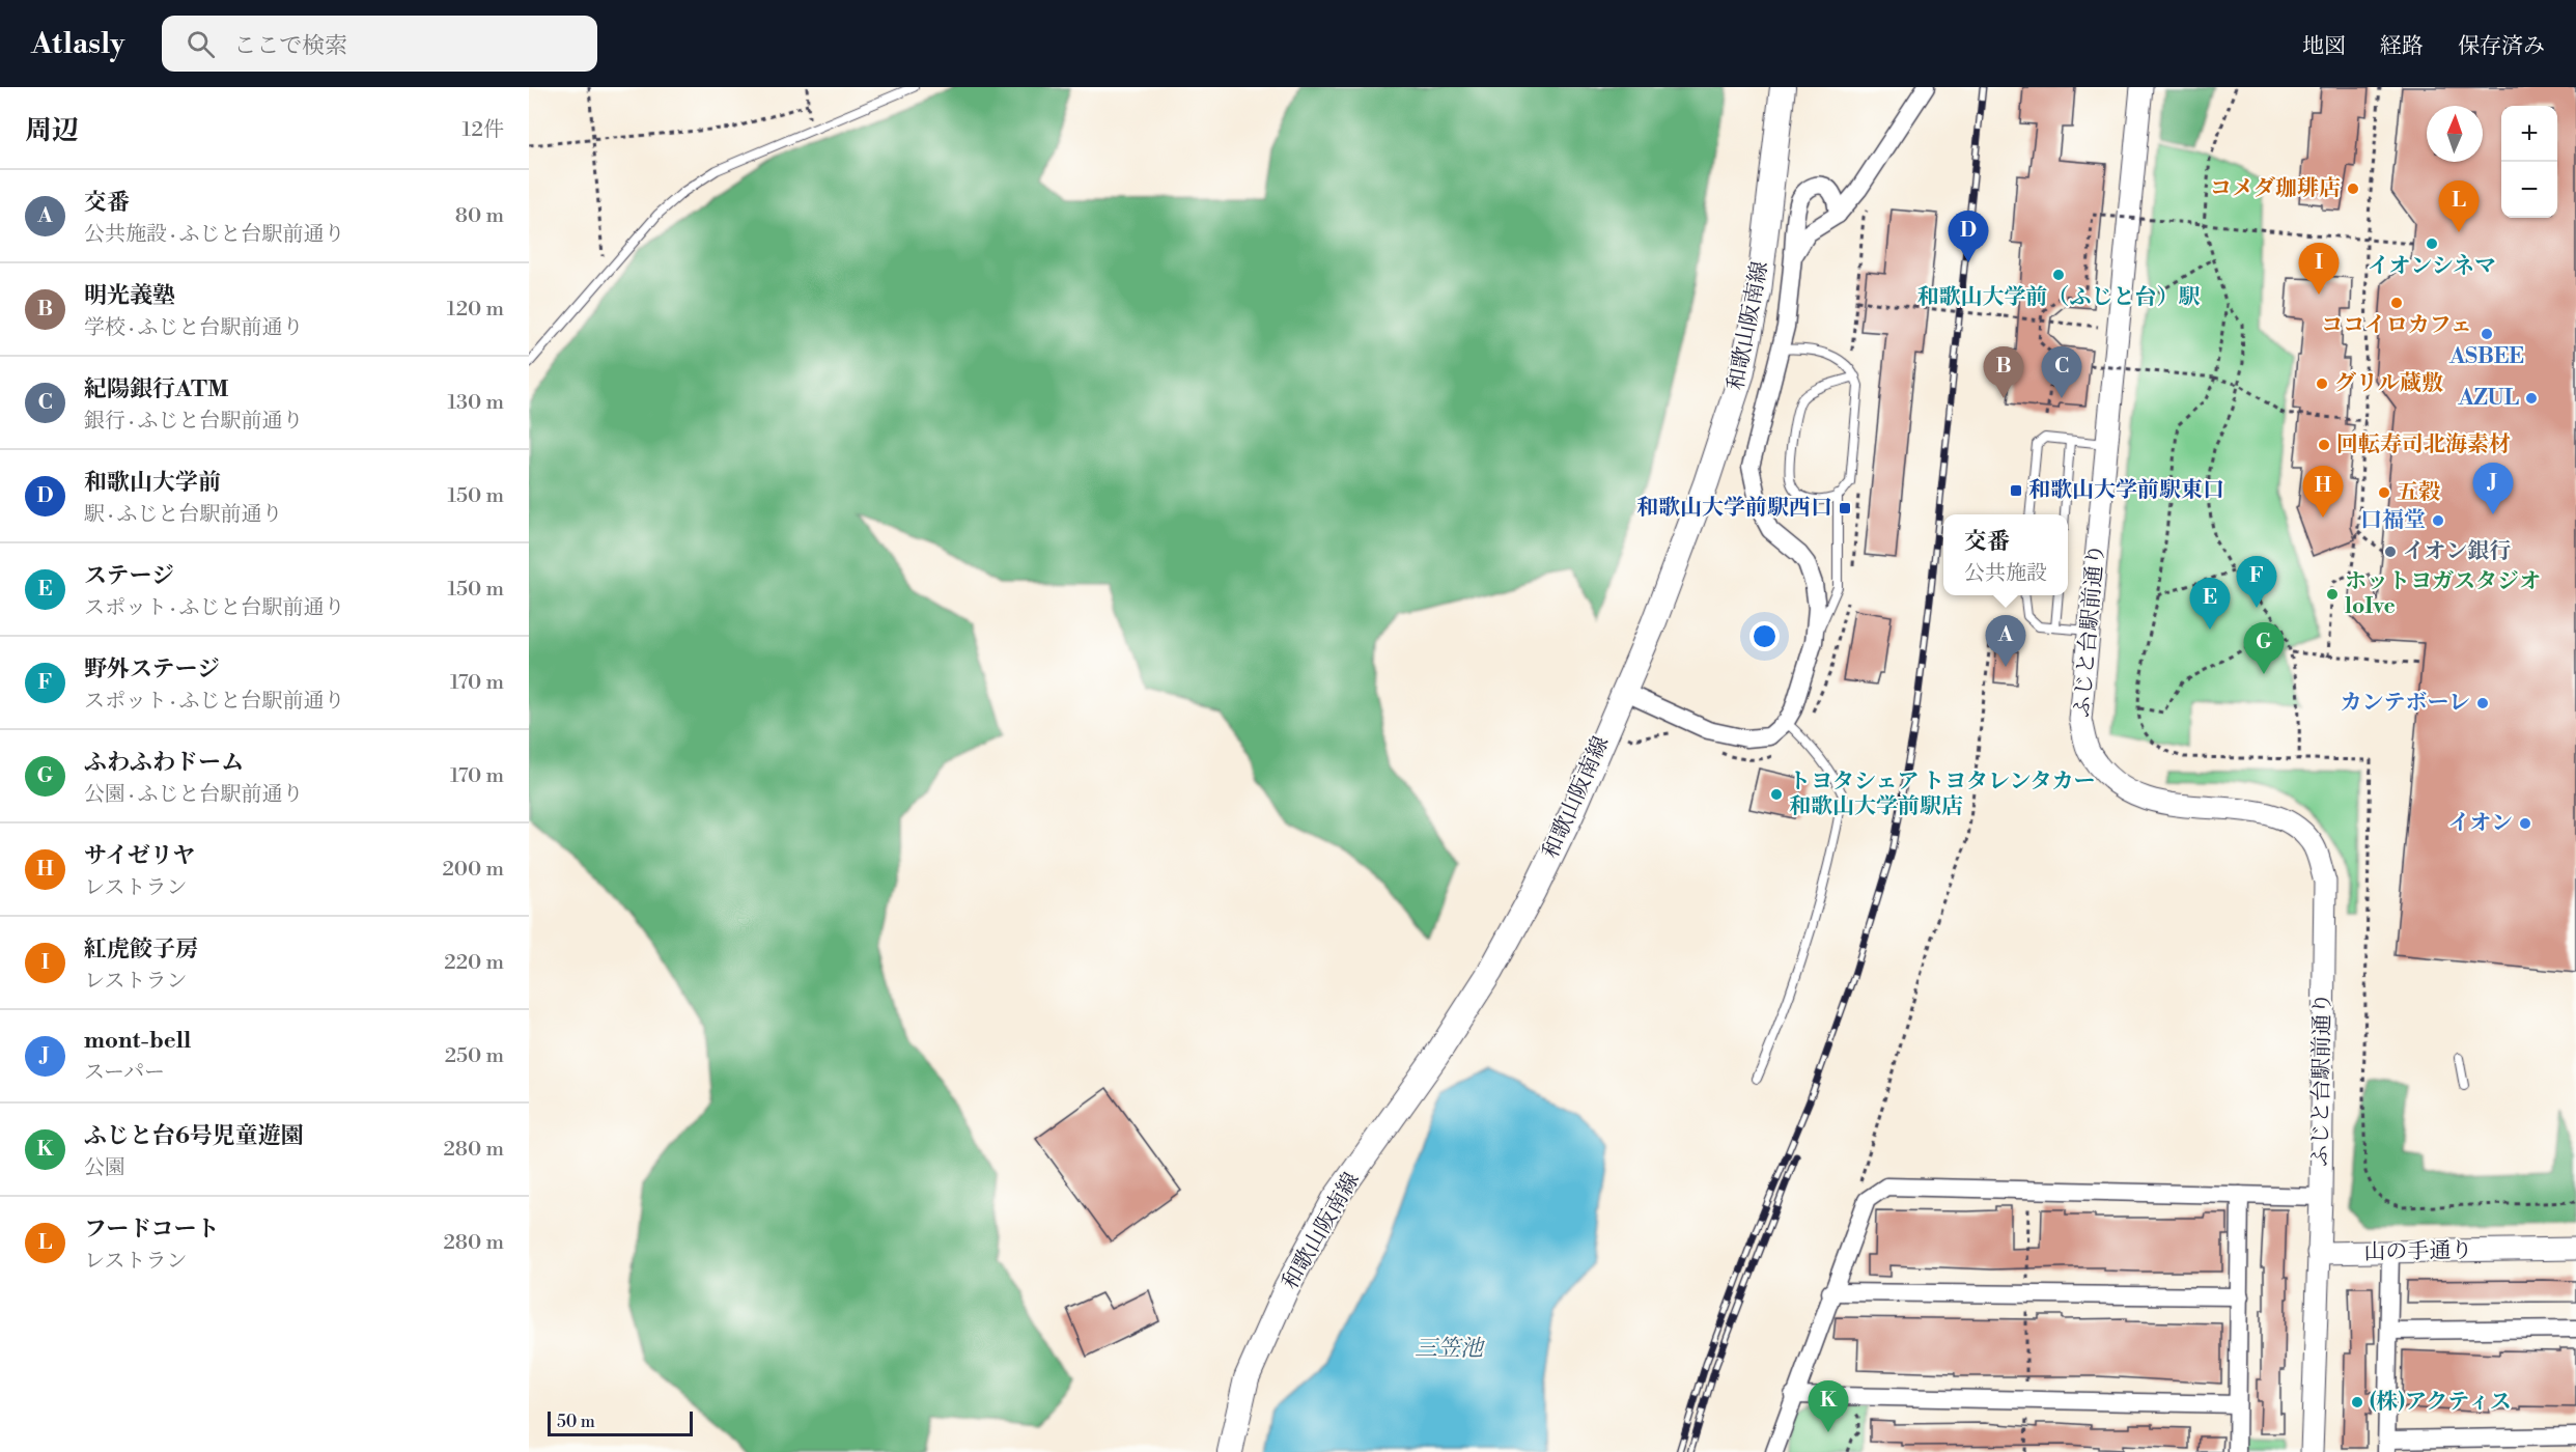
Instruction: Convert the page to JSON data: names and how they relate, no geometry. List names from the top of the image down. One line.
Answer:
{"streets":{"main road":["和歌山阪南線"],"street":["ふじと台駅前通り","山の手通り"]},"water":["三笠池"],"places":{"other":["コメダ珈琲店","イオンシネマ","和歌山大学前（ふじと台）駅","ココイロカフェ","ASBEE","グリル蔵敷","AZUL","回転寿司北海素材","五穀","口福堂","イオン銀行","ホットヨガスタジオ loIve","カンテボーレ","トヨタシェア トヨタレンタカー 和歌山大学前駅店","イオン","(株)アクティス"],"transit":["和歌山大学前駅東口","和歌山大学前駅西口"]},"scale_bar":"50 m","north":"top","page":{"header":"Atlasly","search":"ここで検索","nav":["地図","経路","保存済み"],"heading":["周辺","12件"],"map_buttons":["+","−"],"list":[{"mark":"A","name":"交番","note":"公共施設 · ふじと台駅前通り","value":"80 m"},{"mark":"B","name":"明光義塾","note":"学校 · ふじと台駅前通り","value":"120 m"},{"mark":"C","name":"紀陽銀行ATM","note":"銀行 · ふじと台駅前通り","value":"130 m"},{"mark":"D","name":"和歌山大学前","note":"駅 · ふじと台駅前通り","value":"150 m"},{"mark":"E","name":"ステージ","note":"スポット · ふじと台駅前通り","value":"150 m"},{"mark":"F","name":"野外ステージ","note":"スポット · ふじと台駅前通り","value":"170 m"},{"mark":"G","name":"ふわふわドーム","note":"公園 · ふじと台駅前通り","value":"170 m"},{"mark":"H","name":"サイゼリヤ","note":"レストラン","value":"200 m"},{"mark":"I","name":"紅虎餃子房","note":"レストラン","value":"220 m"},{"mark":"J","name":"mont-bell","note":"スーパー","value":"250 m"},{"mark":"K","name":"ふじと台6号児童遊園","note":"公園","value":"280 m"},{"mark":"L","name":"フードコート","note":"レストラン","value":"280 m"}],"pins":["L","D","I","B","C","J","H","F","E","A","G","K"],"popup":["交番","公共施設"],"scale":"50 m"}}
